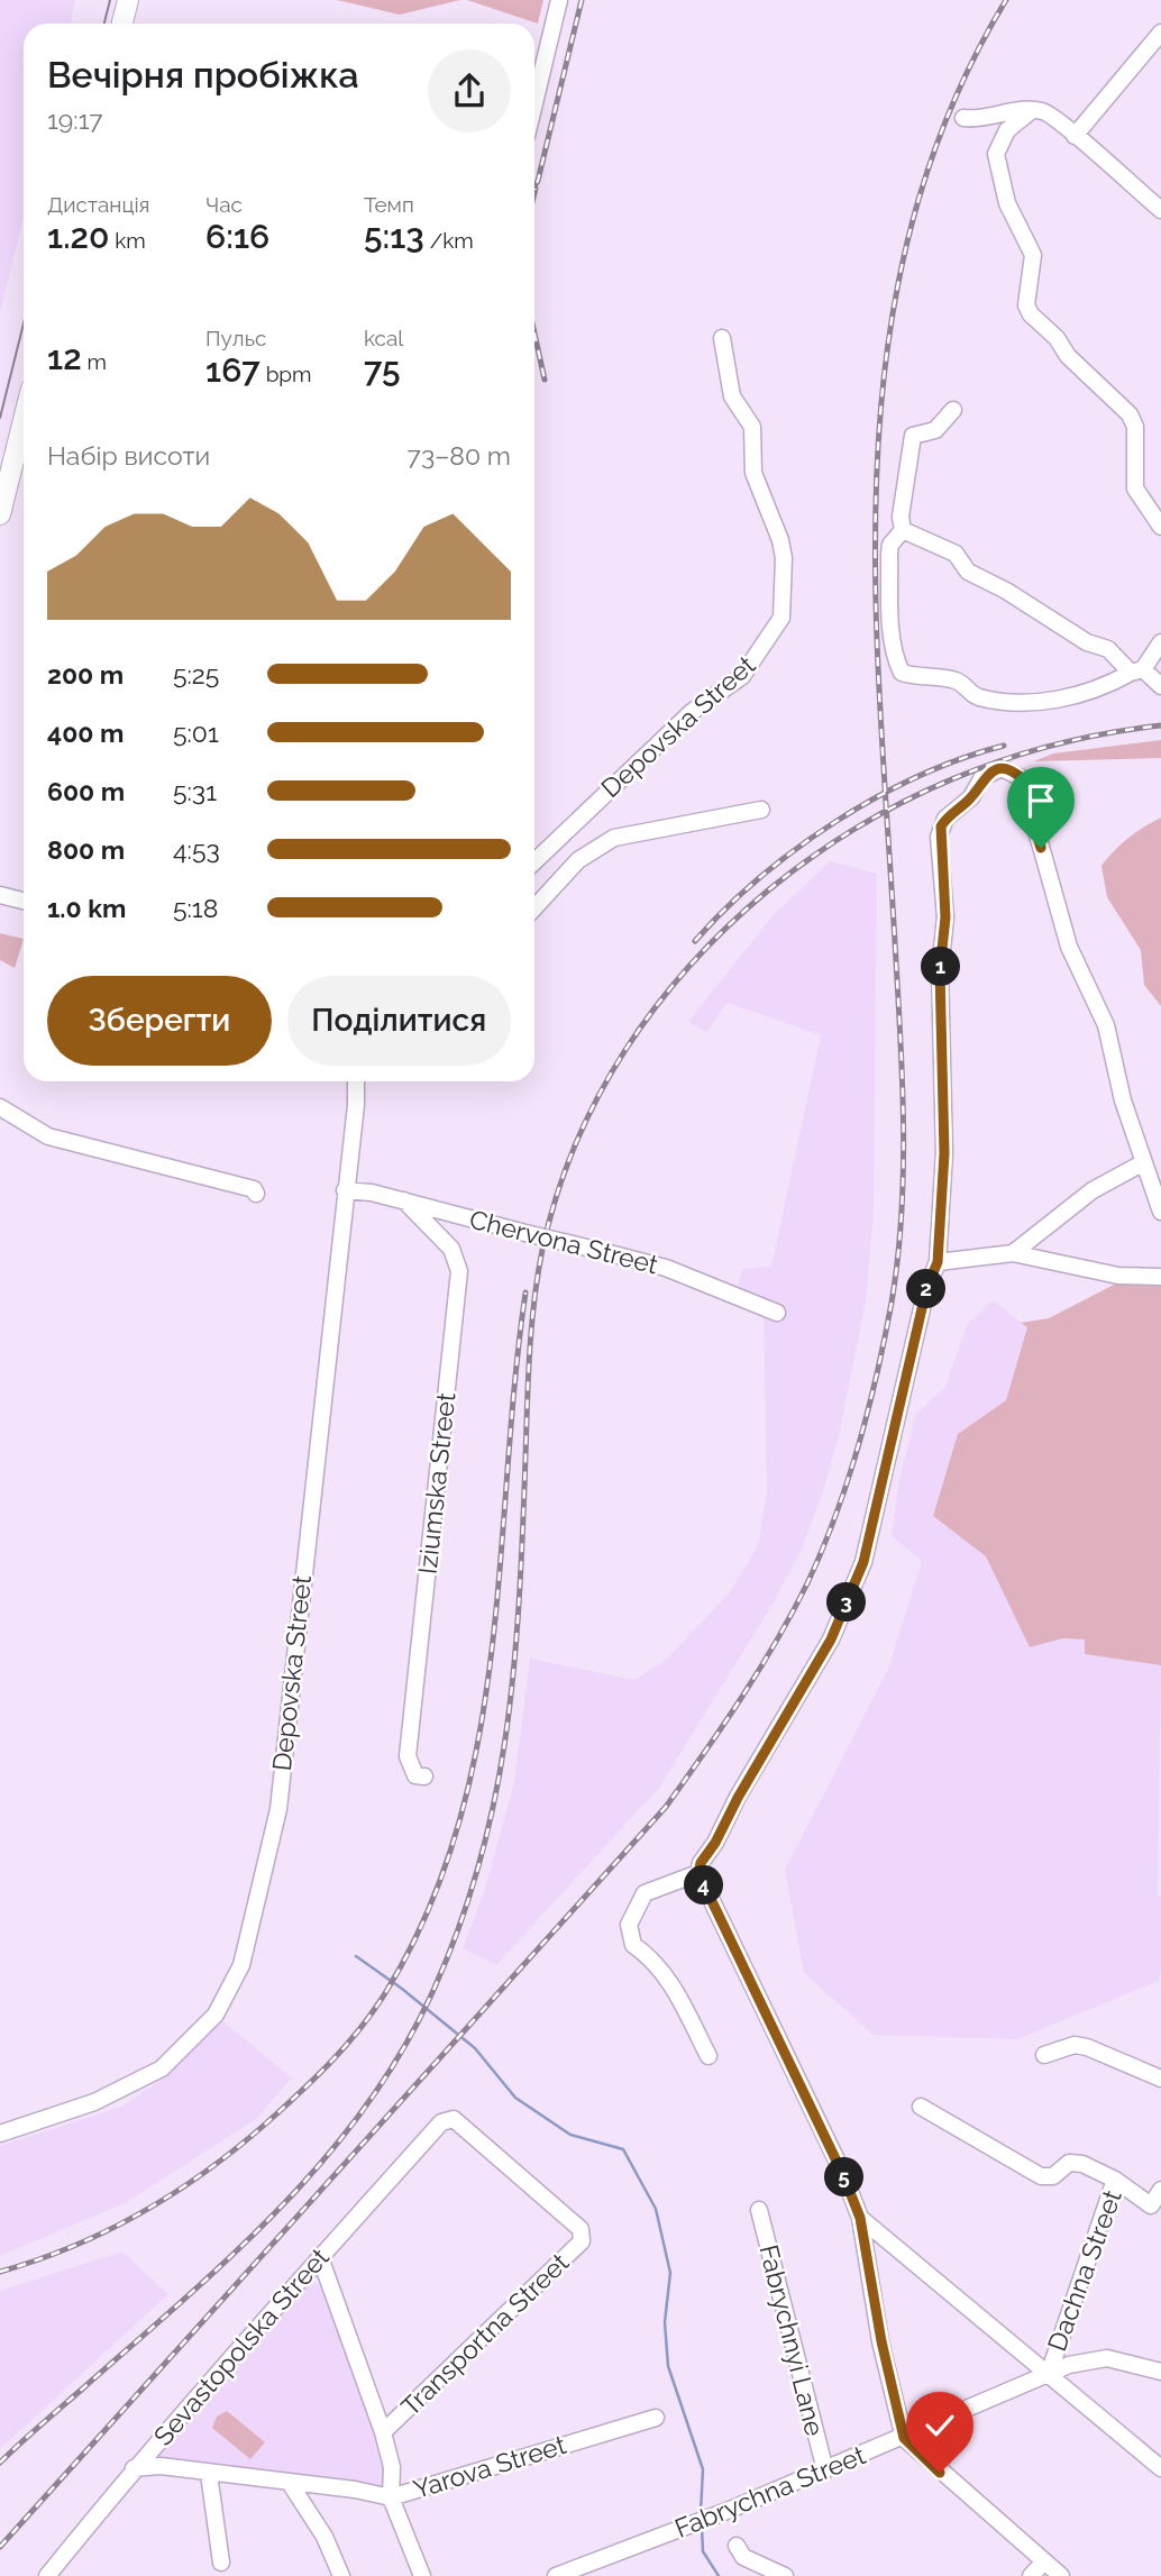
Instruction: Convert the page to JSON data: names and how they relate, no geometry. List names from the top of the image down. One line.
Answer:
{"streets":{"street":["Depovska Street","Chervona Street","Iziumska Street","Dachna Street","Transportna Street","Fabrychnyi Lane","Sevastopolska Street","Yarova Street","Fabrychna Street"]},"crossings":[["Depovska Street","Chervona Street"],["Chervona Street","Iziumska Street"],["Dachna Street","Fabrychna Street"],["Transportna Street","Sevastopolska Street"],["Fabrychnyi Lane","Fabrychna Street"],["Sevastopolska Street","Yarova Street"]],"page":{"heading":["Вечірня пробіжка","19:17"],"stats":[["Дистанція","1.20 km"],["Час","6:16"],["Темп","5:13 /km"],["12 m"],["Пульс","167 bpm"],["kcal","75"]],"chart":["Набір висоти","73–80 m"],"list":[{"name":"200 m","note":"5:25"},{"name":"400 m","note":"5:01"},{"name":"600 m","note":"5:31"},{"name":"800 m","note":"4:53"},{"name":"1.0 km","note":"5:18"}],"pins":["1","2","3","4","5"],"buttons":["Зберегти","Поділитися"]}}
